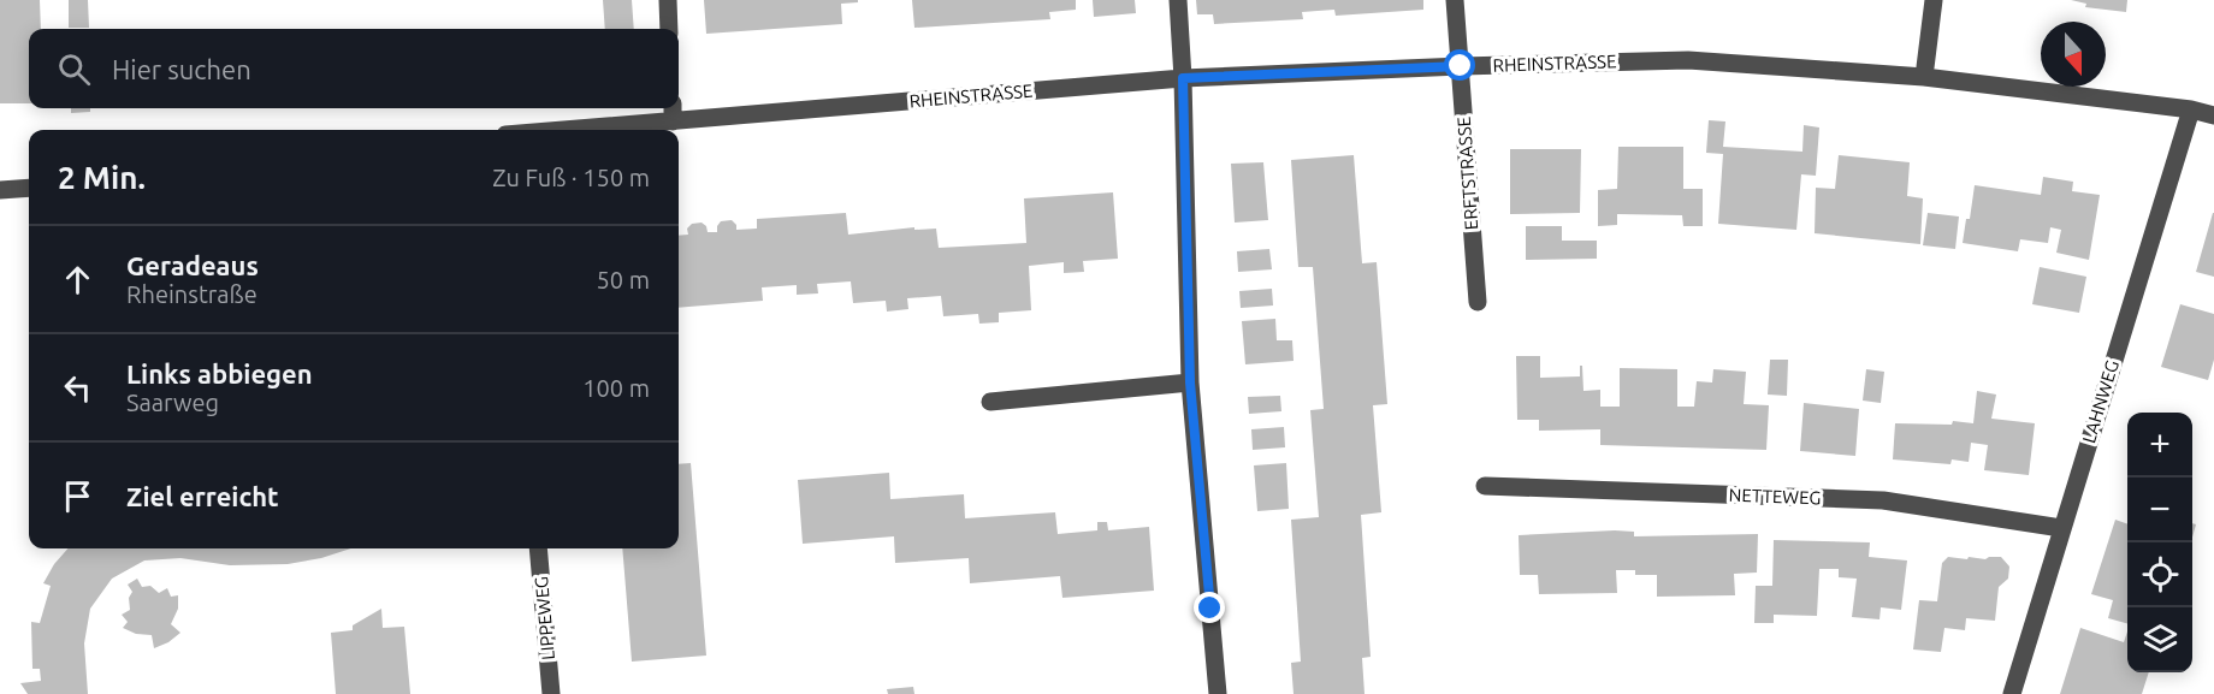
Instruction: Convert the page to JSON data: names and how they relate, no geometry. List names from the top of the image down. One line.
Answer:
{"streets":{"street":["RHEINSTRASSE","ERFTSTRASSE","LAHNWEG","NETTEWEG","LIPPEWEG"]},"crossings":[["RHEINSTRASSE","ERFTSTRASSE"],["RHEINSTRASSE","LAHNWEG"],["LAHNWEG","NETTEWEG"]],"north":"bottom","page":{"search":"Hier suchen","heading":["2 Min.","Zu Fuß · 150 m"],"list":[["Geradeaus","Rheinstraße","50 m"],["Links abbiegen","Saarweg","100 m"],"Ziel erreicht"],"map_buttons":["+","−"]}}
